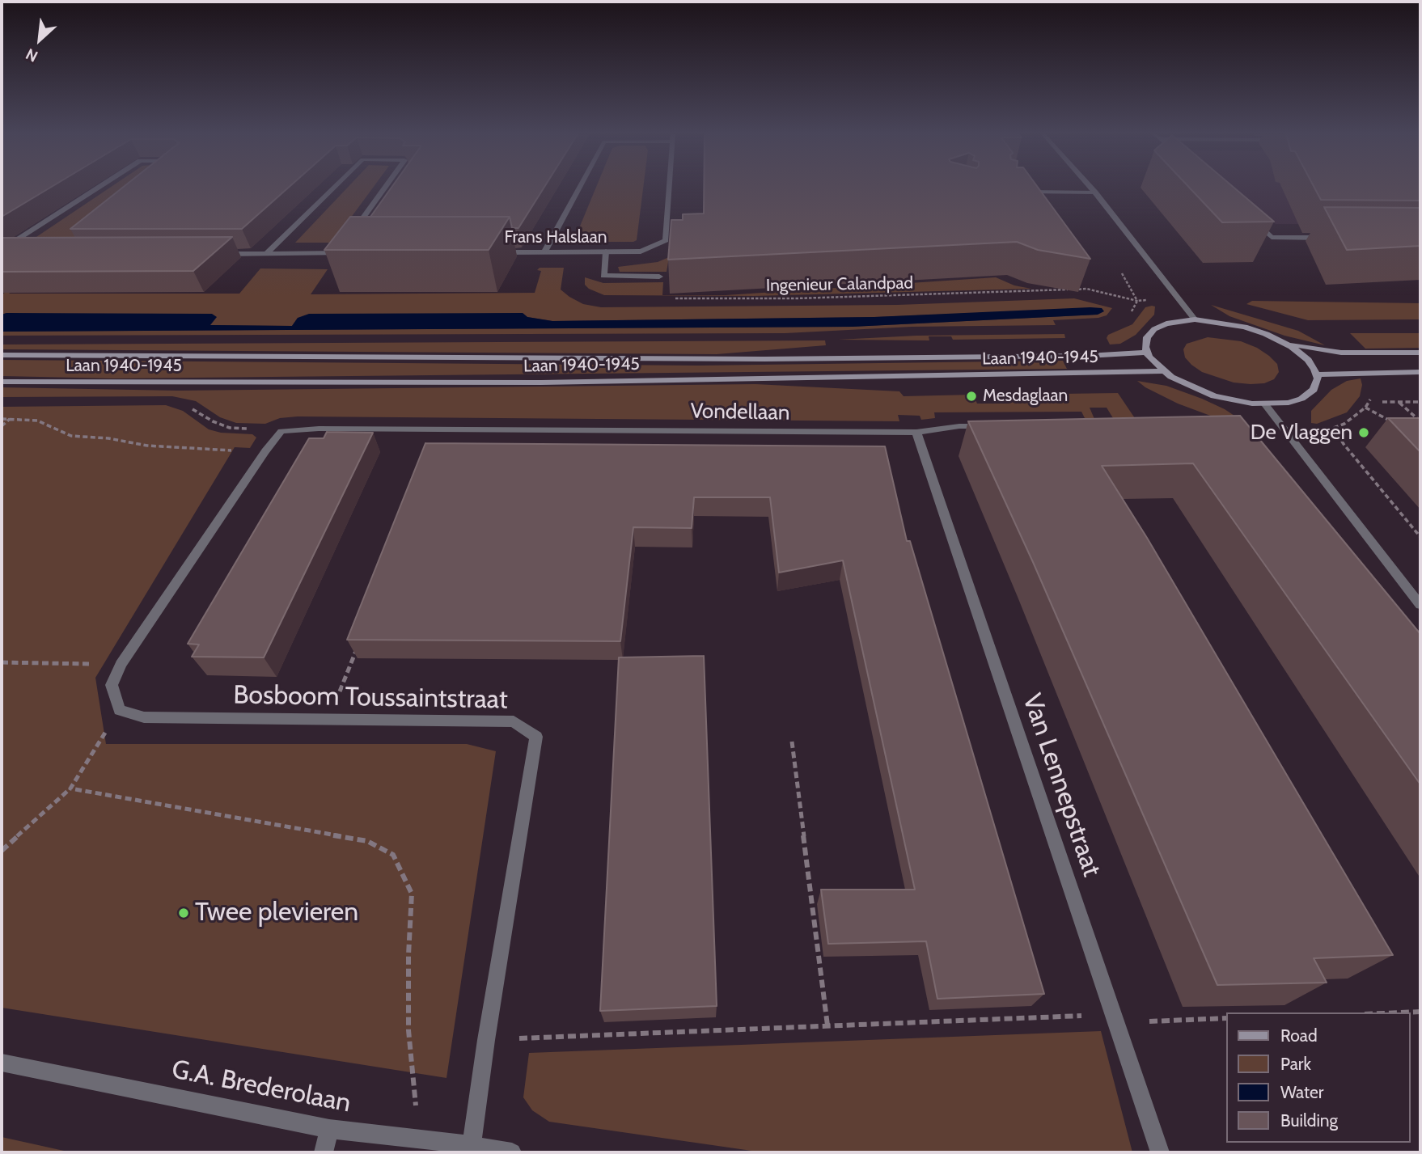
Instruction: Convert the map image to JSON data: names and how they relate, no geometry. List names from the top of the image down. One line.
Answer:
{"streets":{"main road":["Laan 1940-1945"],"street":["Frans Halslaan","Vondellaan","Bosboom Toussaintstraat","Van Lennepstraat","G.A. Brederolaan"],"path":["Ingenieur Calandpad"]},"crossings":[["Vondellaan","Van Lennepstraat"],["Bosboom Toussaintstraat","G.A. Brederolaan"]],"places":["Mesdaglaan","De Vlaggen","Twee plevieren"],"legend":["Road","Park","Water","Building"],"north":"bottom left"}
